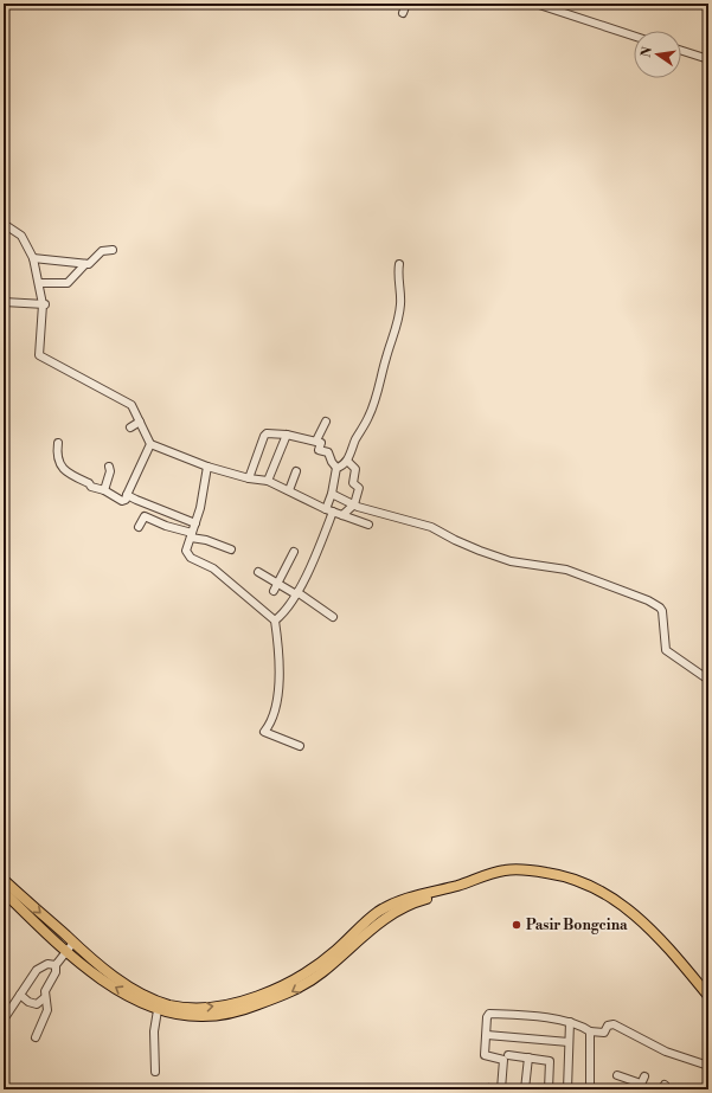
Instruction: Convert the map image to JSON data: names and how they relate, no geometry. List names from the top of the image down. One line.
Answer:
{"places":["Pasir Bongcina"],"north":"left"}
